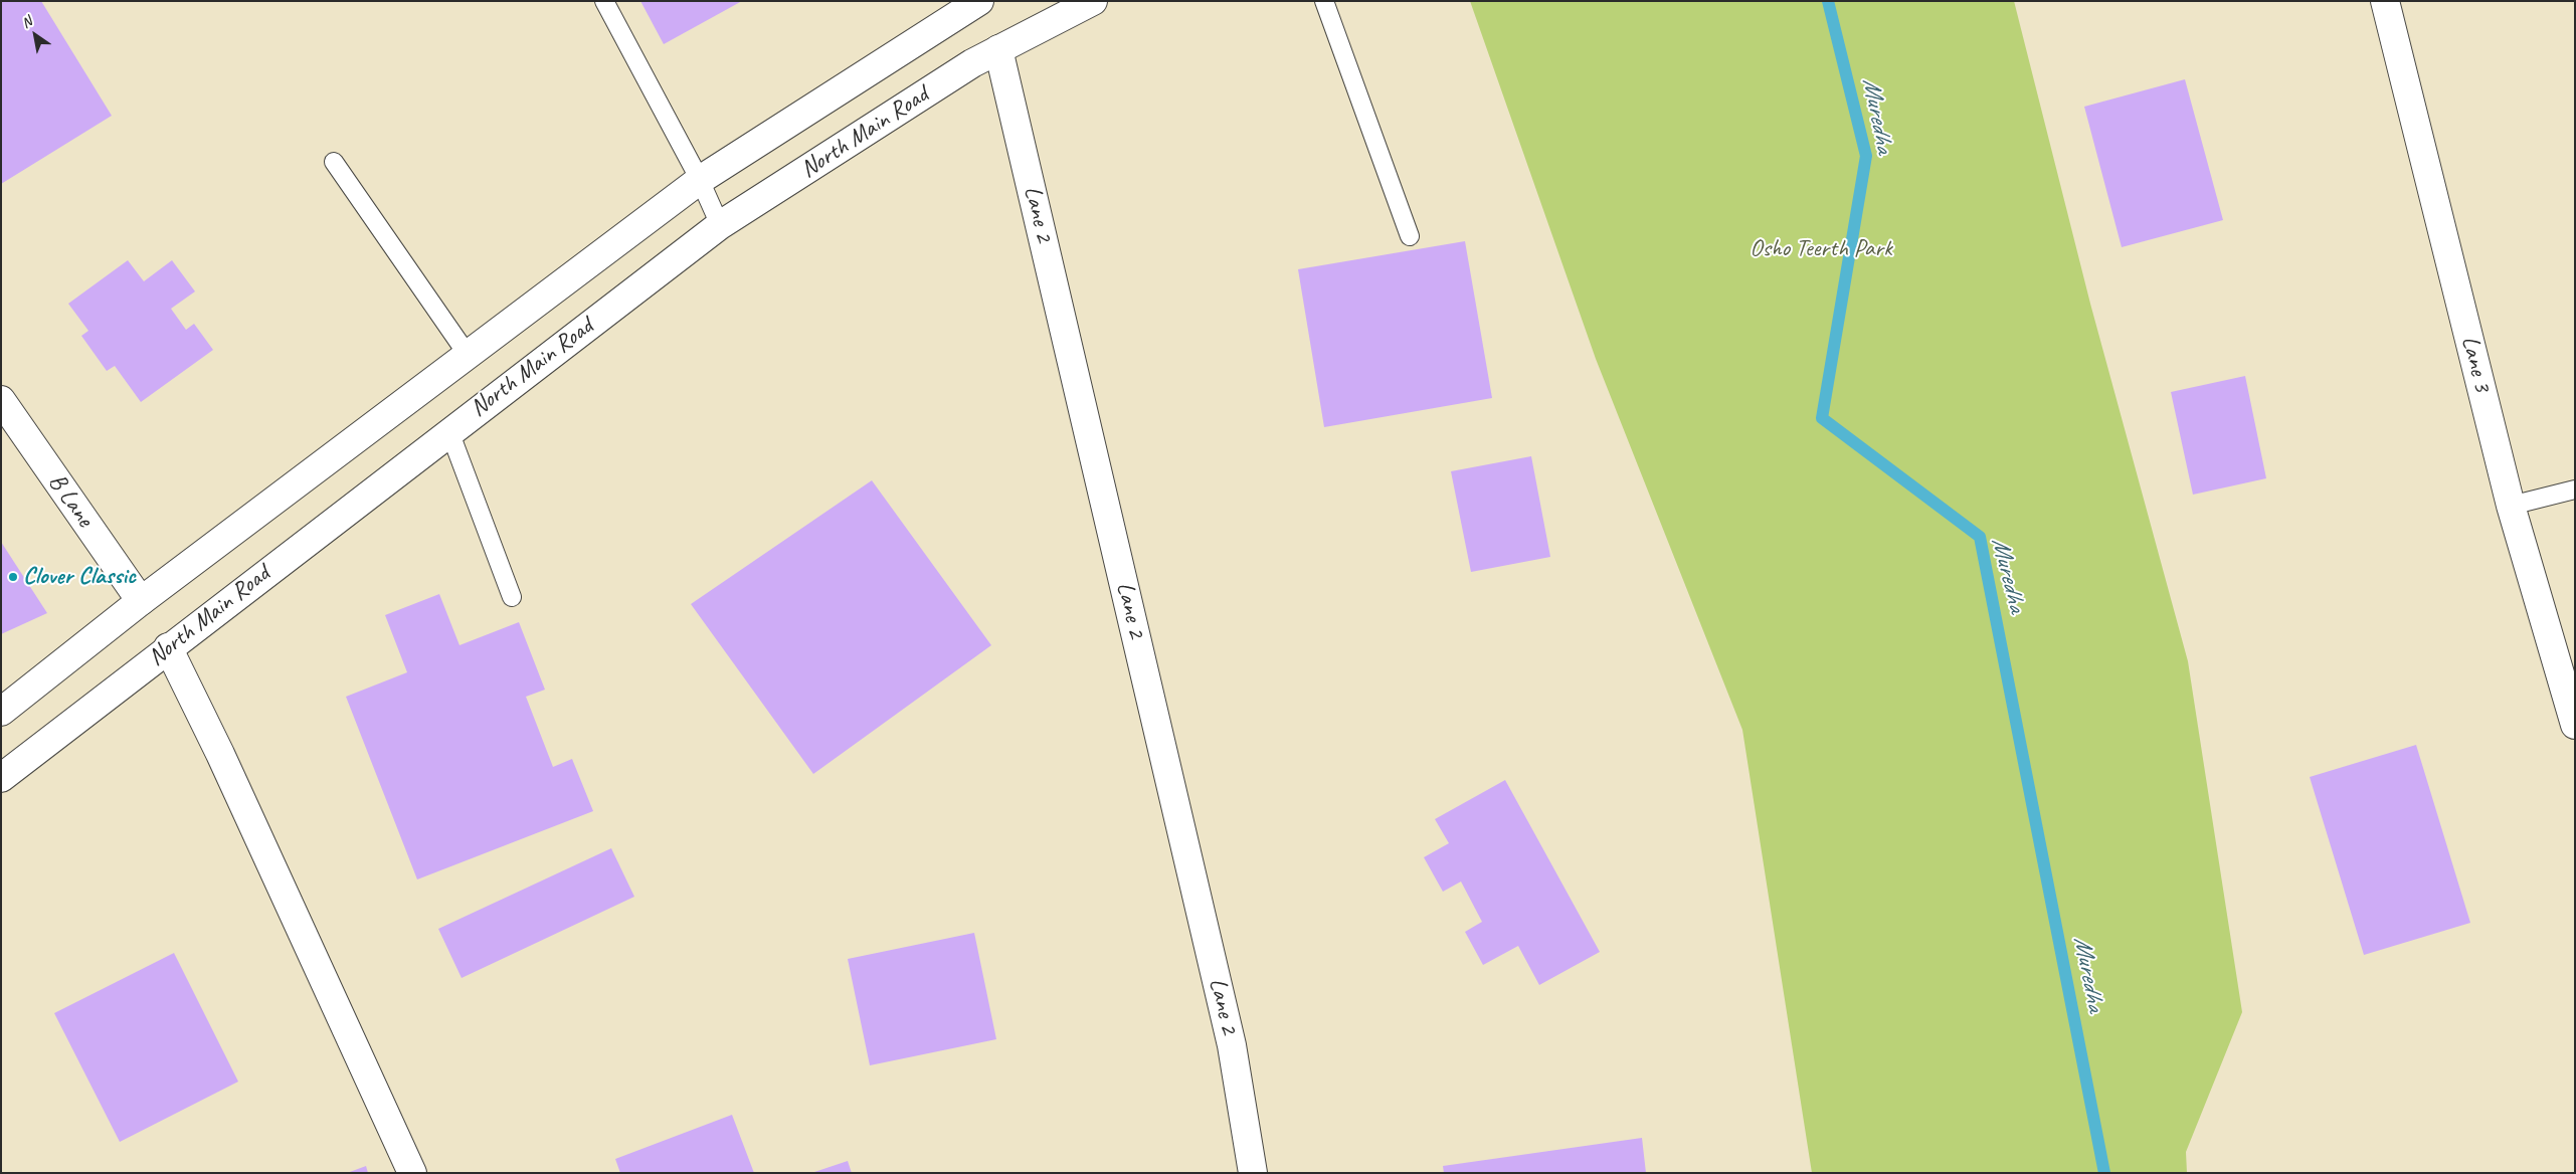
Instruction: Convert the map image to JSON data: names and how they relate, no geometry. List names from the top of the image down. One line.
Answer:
{"streets":{"street":["North Main Road","Lane 2","Lane 3","B Lane"]},"crossings":[["North Main Road","Lane 2"],["North Main Road","B Lane"]],"water":["Muredha"],"parks":["Osho Teerth Park"],"places":["Clover Classic"],"north":"top left"}
